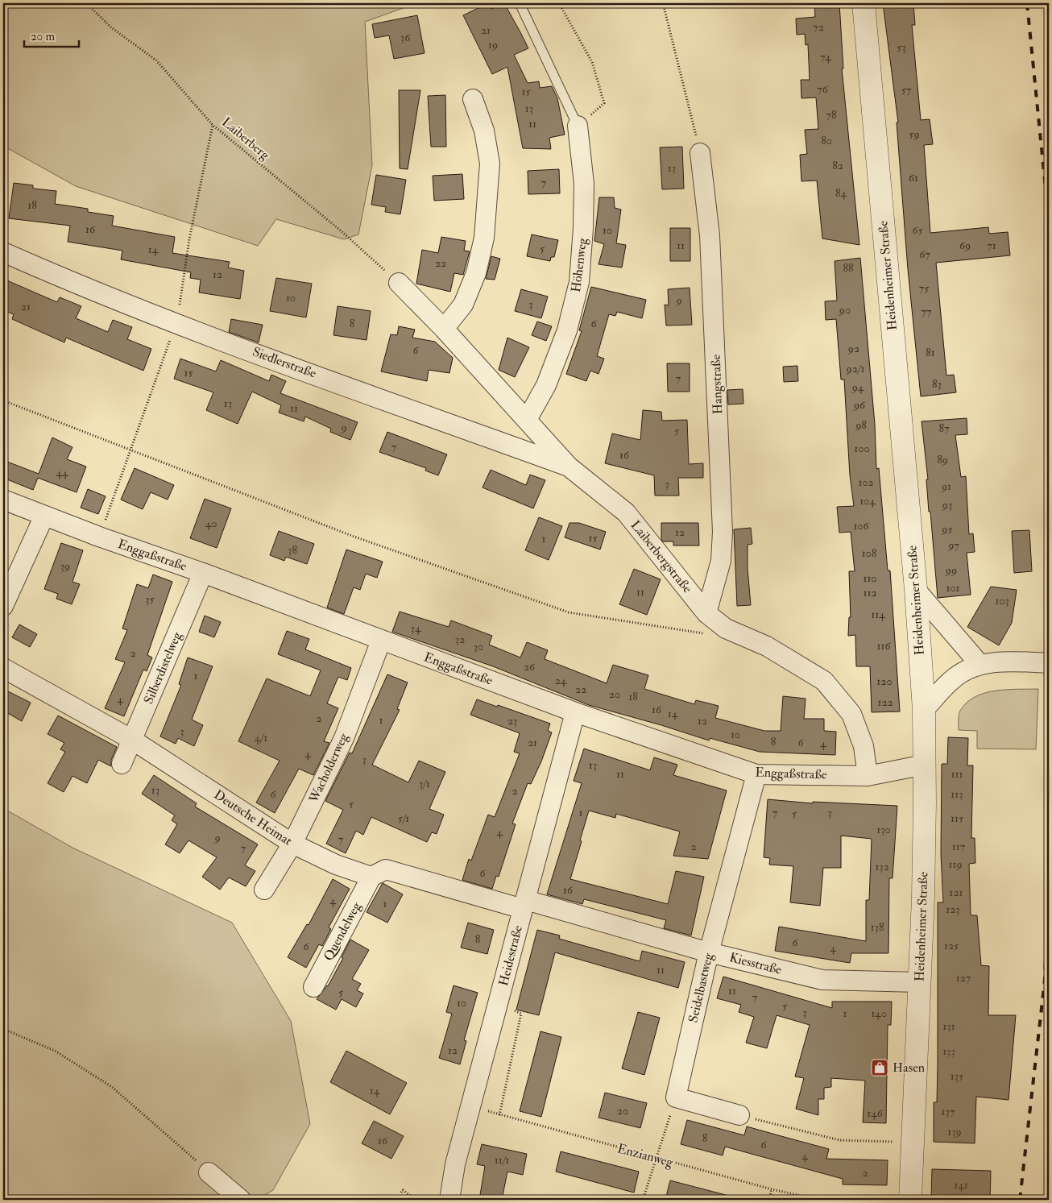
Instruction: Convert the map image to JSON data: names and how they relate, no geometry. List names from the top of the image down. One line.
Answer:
{"streets":{"street":["Höhenweg","Heidenheimer Straße","Siedlerstraße","Hangstraße","Enggaßstraße","Laiberbergstraße","Silberdistelweg","Wacholderweg","Deutsche Heimat","Quendelweg","Heidestraße","Kiesstraße","Seidelbastweg"],"path":["Laiberberg","Enzianweg"]},"crossings":[["Laiberberg","Laiberbergstraße"],["Höhenweg","Laiberbergstraße"],["Heidenheimer Straße","Enggaßstraße"],["Heidenheimer Straße","Kiesstraße"],["Siedlerstraße","Laiberbergstraße"],["Hangstraße","Laiberbergstraße"],["Enggaßstraße","Laiberbergstraße"],["Enggaßstraße","Silberdistelweg"],["Enggaßstraße","Wacholderweg"],["Enggaßstraße","Heidestraße"],["Enggaßstraße","Seidelbastweg"],["Silberdistelweg","Deutsche Heimat"],["Wacholderweg","Deutsche Heimat"],["Deutsche Heimat","Quendelweg"],["Heidestraße","Kiesstraße"],["Heidestraße","Enzianweg"],["Kiesstraße","Seidelbastweg"]],"places":{"shop":["Hasen"]},"house_numbers":["72","21","36","19","53","74","76","57","15","13","78","11","59","80","82","13","61","7","84","18","16","10","65","11","69","71","5","14","67","22","88","12","75","10","9","3","21","90","77","8","6","92","6","81","92/1","15","7","83","94","13","96","11","98","9","87","5","7","100","16","89","44","102","3","91","104","93","40","106","95","12","15","1","97","38","108","39","99","110","101","11","112","35","103","114","34","32","116","30","2","26","1","24","120","22","20","18","4","122","16","14","2","1","23","12","3","10","4/1","8","21","6","4","4","3","13","11","111","3/1","13","2","6","113","5","1","7","3","5","5/1","115","130","4","9","7","2","117","7","119","132","6","16","121","4","1","123","138","8","6","125","6","4","11","127","11","5","7","10","5","3","1","140","131","12","133","135","14","20","137","146","139","8","16","6","4","11/1","2","141"],"scale_bar":"20 m"}
